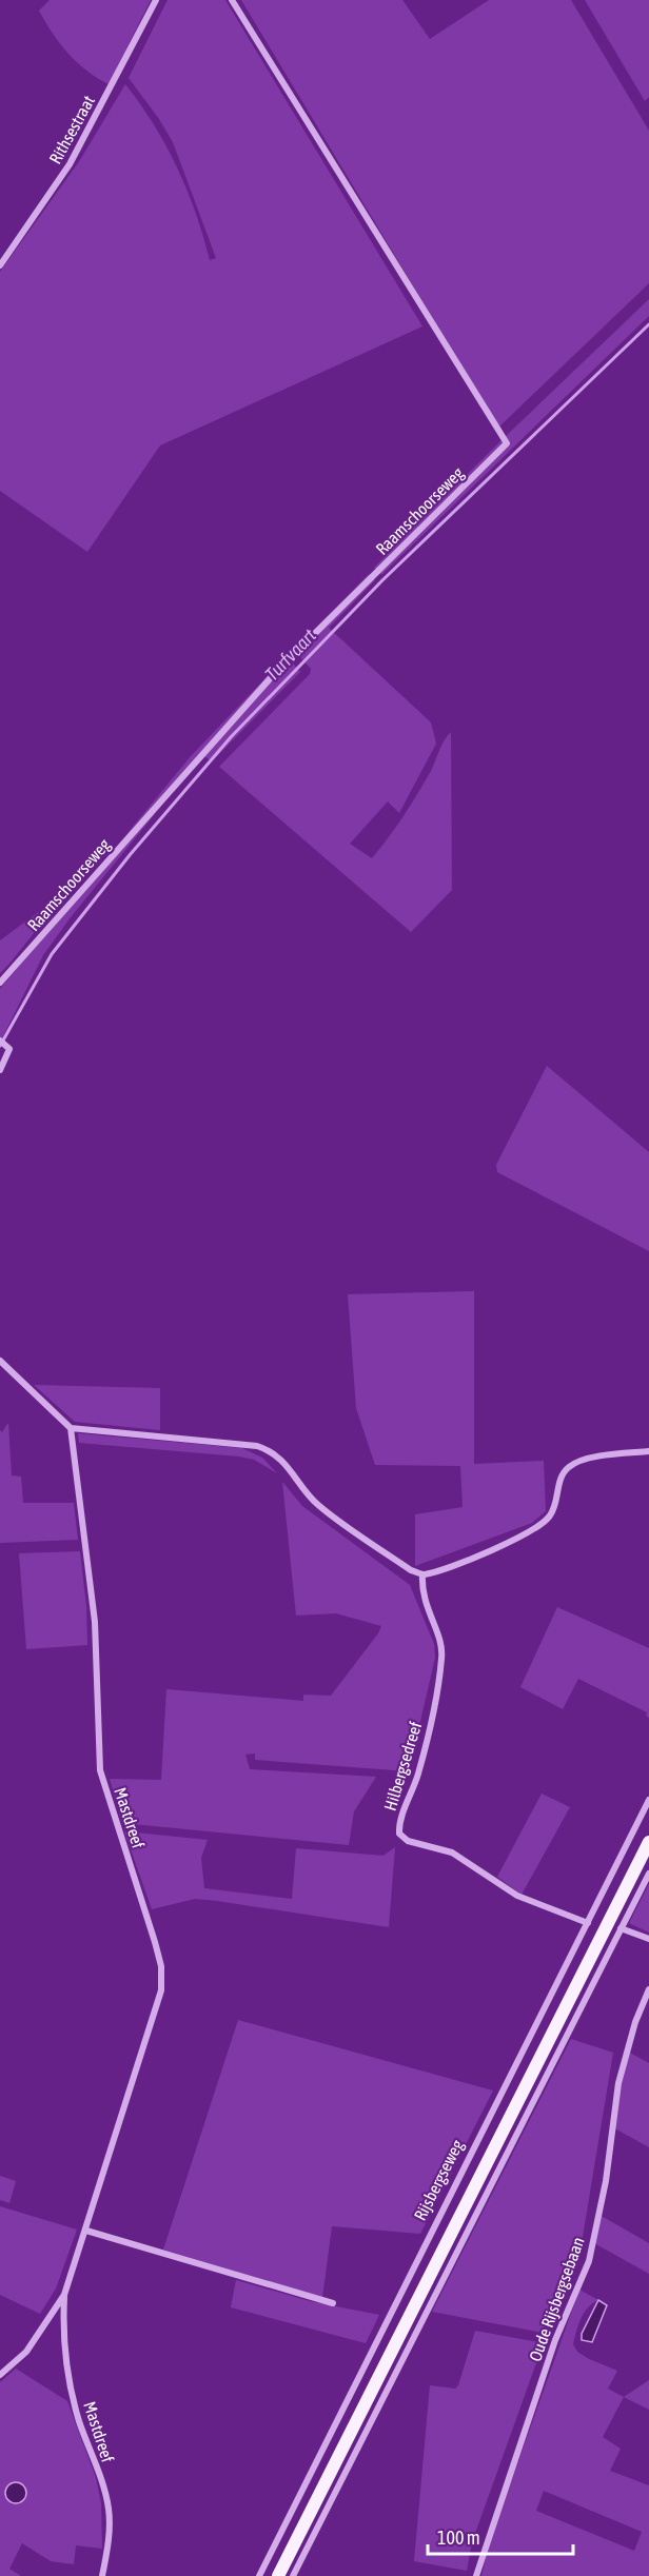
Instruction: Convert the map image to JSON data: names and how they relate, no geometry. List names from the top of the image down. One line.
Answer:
{"streets":{"main road":["Rijsbergseweg"],"street":["Rithsestraat","Raamschoorseweg","Hilbergsedreef","Mastdreef","Oude Rijsbergsebaan"]},"crossings":[["Hilbergsedreef","Rijsbergseweg"]],"water":["Turfvaart"],"scale_bar":"100 m"}
